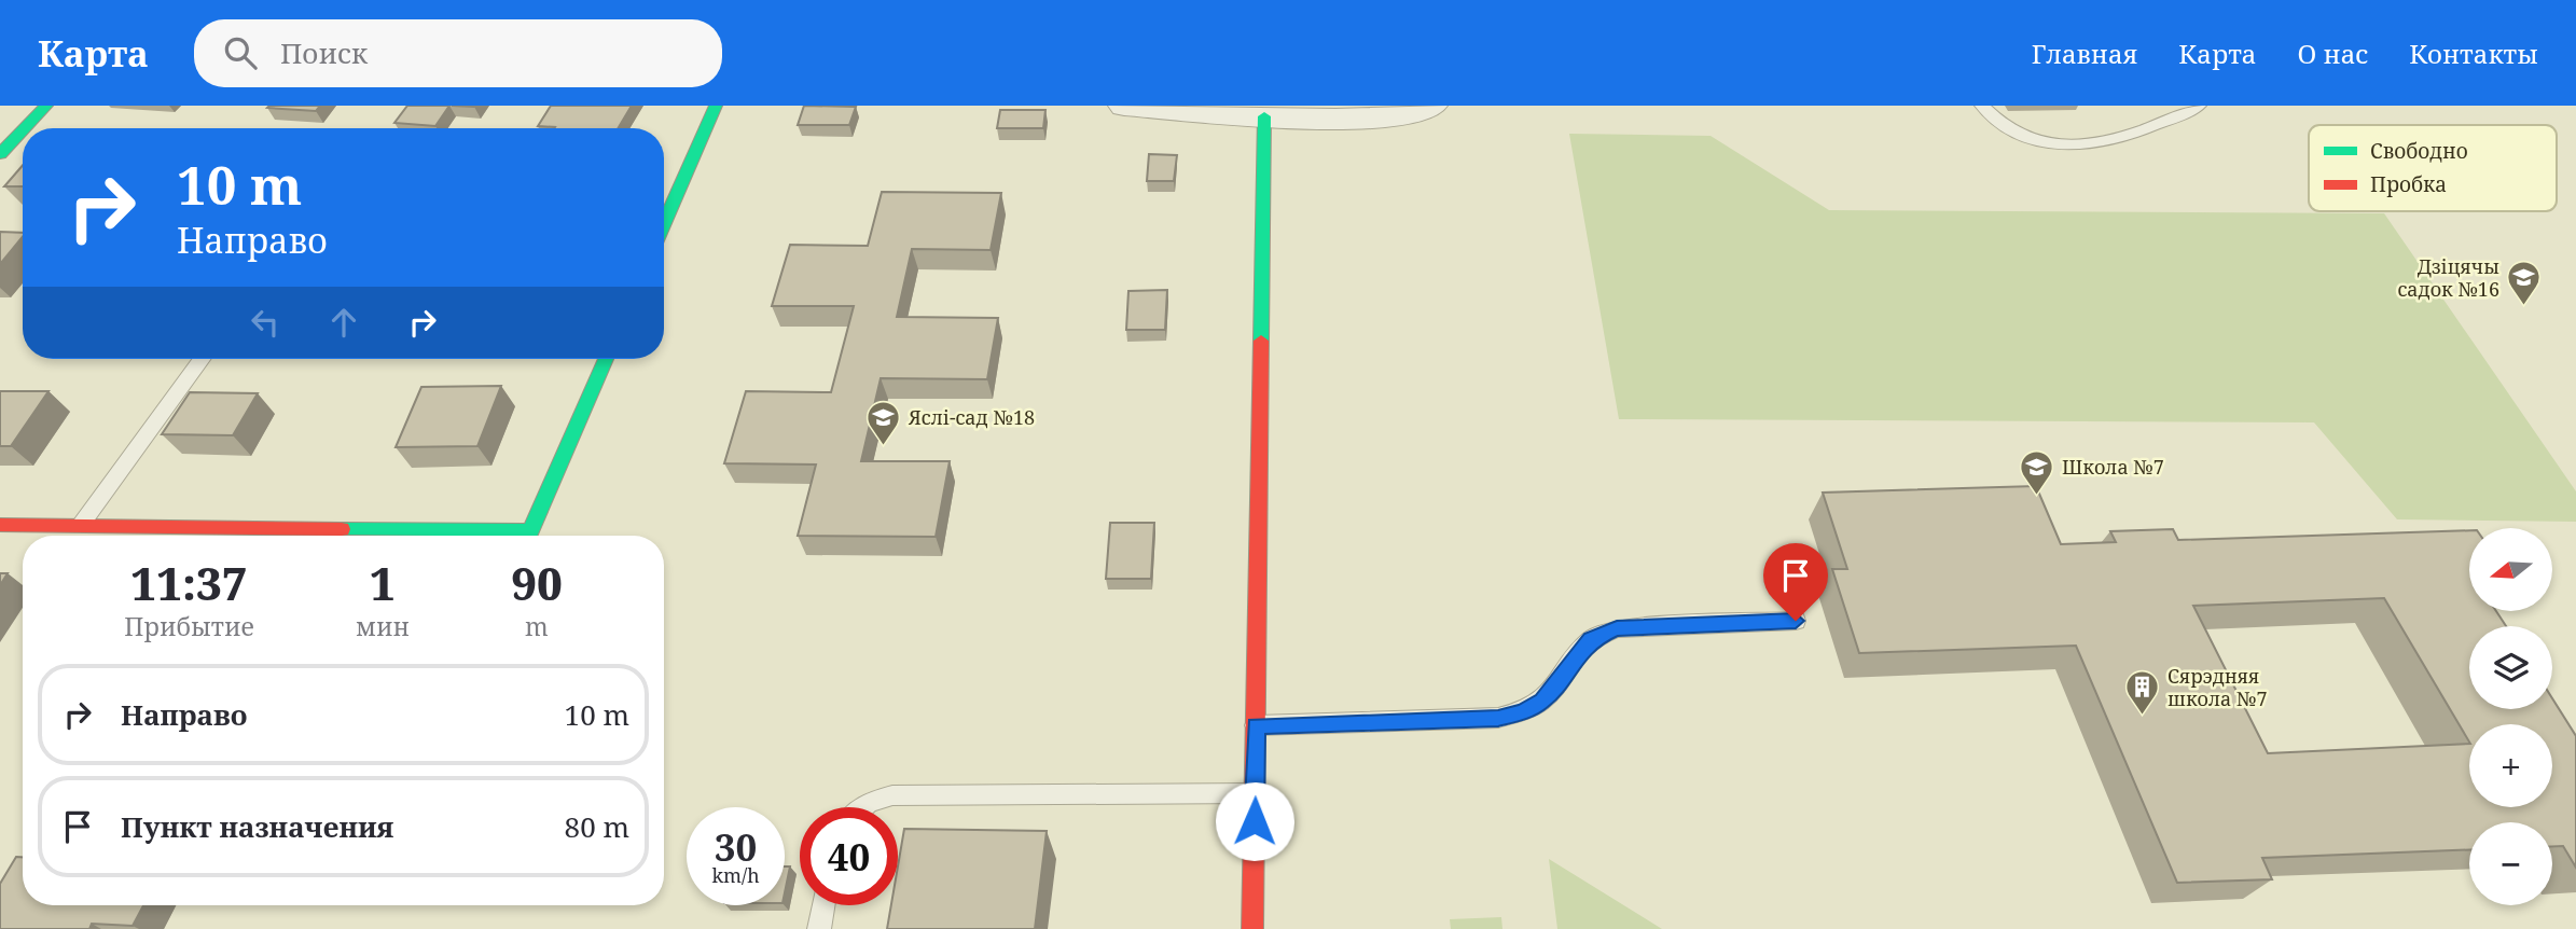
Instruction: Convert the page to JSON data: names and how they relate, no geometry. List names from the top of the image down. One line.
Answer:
{"places":{"school or university":["Дзіцячы садок №16","Яслі-сад №18","Школа №7"],"building":["Сярэдняя школа №7"]},"legend":["Свободно","Пробка"],"north":"left","page":{"header":"Карта","search":"Поиск","nav":["Главная","Карта","О нас","Контакты"],"turn":["10 m","Направо"],"map_buttons":["+","−"],"eta":["11:37","Прибытие","1","мин","90","m"],"list":[{"name":"Направо","value":"10 m"},{"name":"Пункт назначения","value":"80 m"}],"speed":"30 km/h","limit":"40"}}
